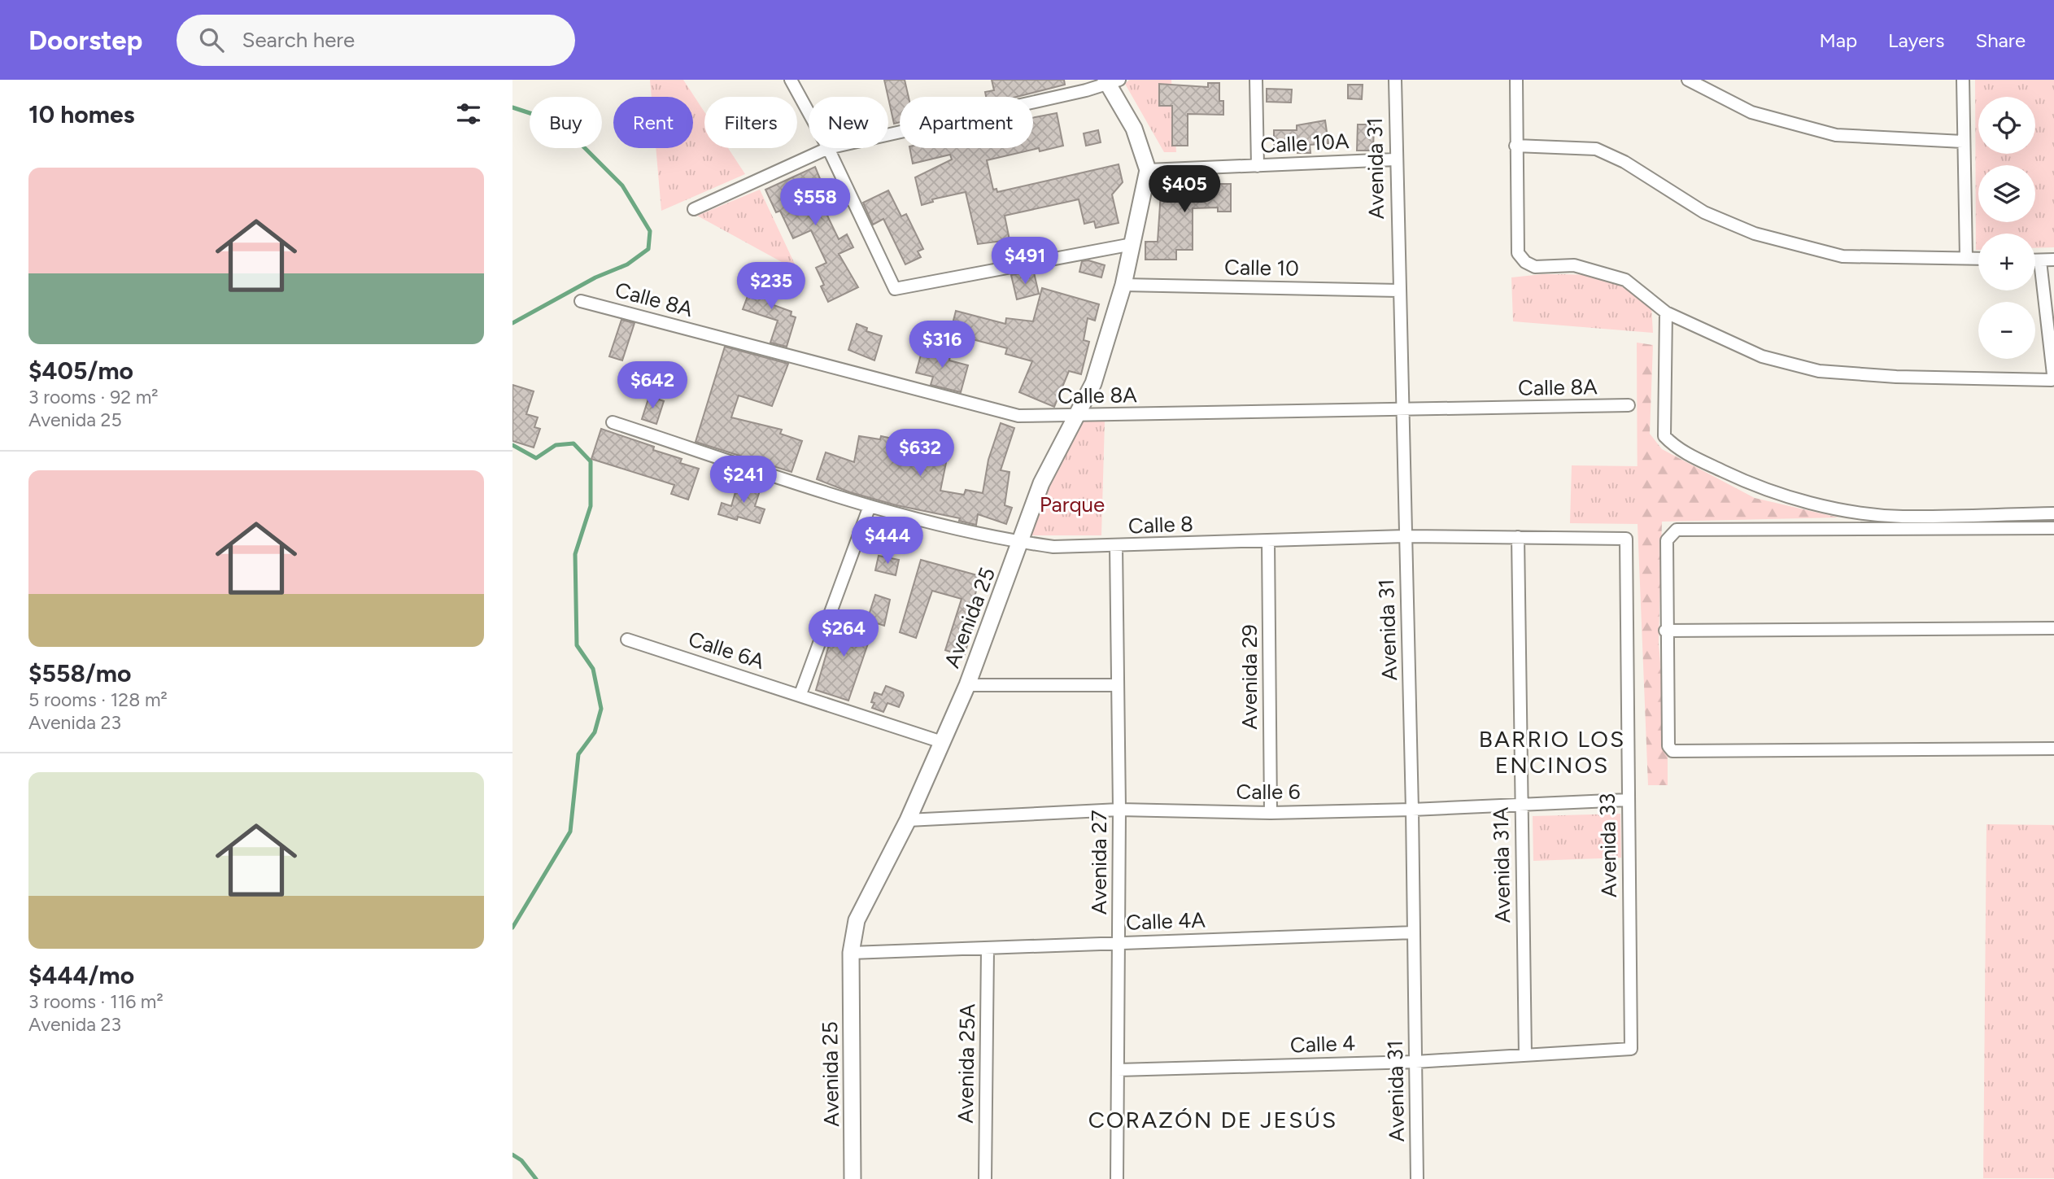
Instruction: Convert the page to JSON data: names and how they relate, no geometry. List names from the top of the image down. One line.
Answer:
{"streets":{"street":["Calle 10A","Avenida 31","Calle 10","Calle 8A","Calle 8","Avenida 25","Calle 6A","Avenida 29","Calle 6","Avenida 33","Avenida 27","Avenida 31A","Calle 4A","Calle 4","Avenida 25A"]},"crossings":[["Calle 10A","Avenida 31"],["Calle 10A","Avenida 25"],["Avenida 31","Calle 10"],["Avenida 31","Calle 8A"],["Avenida 31","Calle 8"],["Avenida 31","Calle 6"],["Avenida 31","Calle 4A"],["Avenida 31","Calle 4"],["Calle 10","Avenida 25"],["Calle 8A","Avenida 25"],["Calle 8","Avenida 25"],["Calle 8","Avenida 29"],["Calle 8","Avenida 33"],["Calle 8","Avenida 27"],["Calle 8","Avenida 31A"],["Avenida 25","Calle 6A"],["Avenida 25","Calle 6"],["Avenida 25","Calle 4A"],["Avenida 29","Calle 6"],["Calle 6","Avenida 33"],["Calle 6","Avenida 27"],["Calle 6","Avenida 31A"],["Avenida 33","Calle 4"],["Avenida 27","Calle 4A"],["Avenida 27","Calle 4"],["Avenida 31A","Calle 4"],["Calle 4A","Avenida 25A"]],"districts":["BARRIO LOS ENCINOS","CORAZÓN DE JESÚS"],"parks":["Parque"],"page":{"header":"Doorstep","search":"Search here","nav":["Map","Layers","Share"],"heading":"10 homes","map_buttons":["+","−"],"chip":["Buy","Rent","Filters","New","Apartment"],"list":[{"name":"$405/mo","note":"3 rooms · 92 m² · Avenida 25"},{"name":"$558/mo","note":"5 rooms · 128 m² · Avenida 23"},{"name":"$444/mo","note":"3 rooms · 116 m² · Avenida 23"}],"price":["$405","$558","$491","$235","$316","$642","$632","$241","$444","$264"]}}
